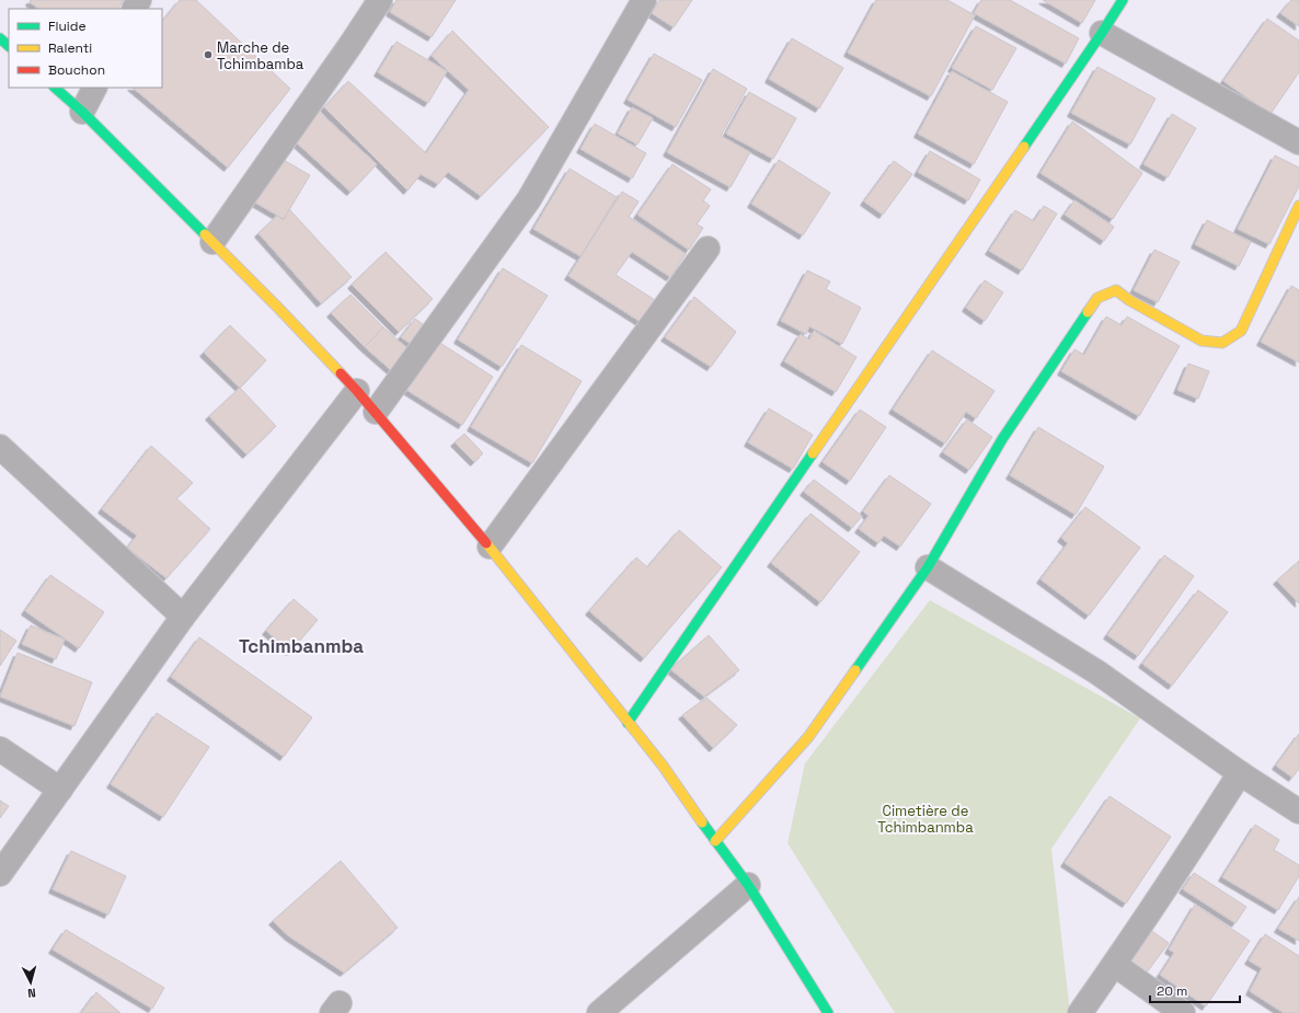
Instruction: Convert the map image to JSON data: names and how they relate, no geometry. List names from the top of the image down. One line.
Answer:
{"districts":["Tchimbanmba"],"parks":["Cimetière de Tchimbanmba"],"places":["Marche de Tchimbamba"],"legend":["Fluide","Ralenti","Bouchon"],"scale_bar":"20 m","north":"bottom"}
